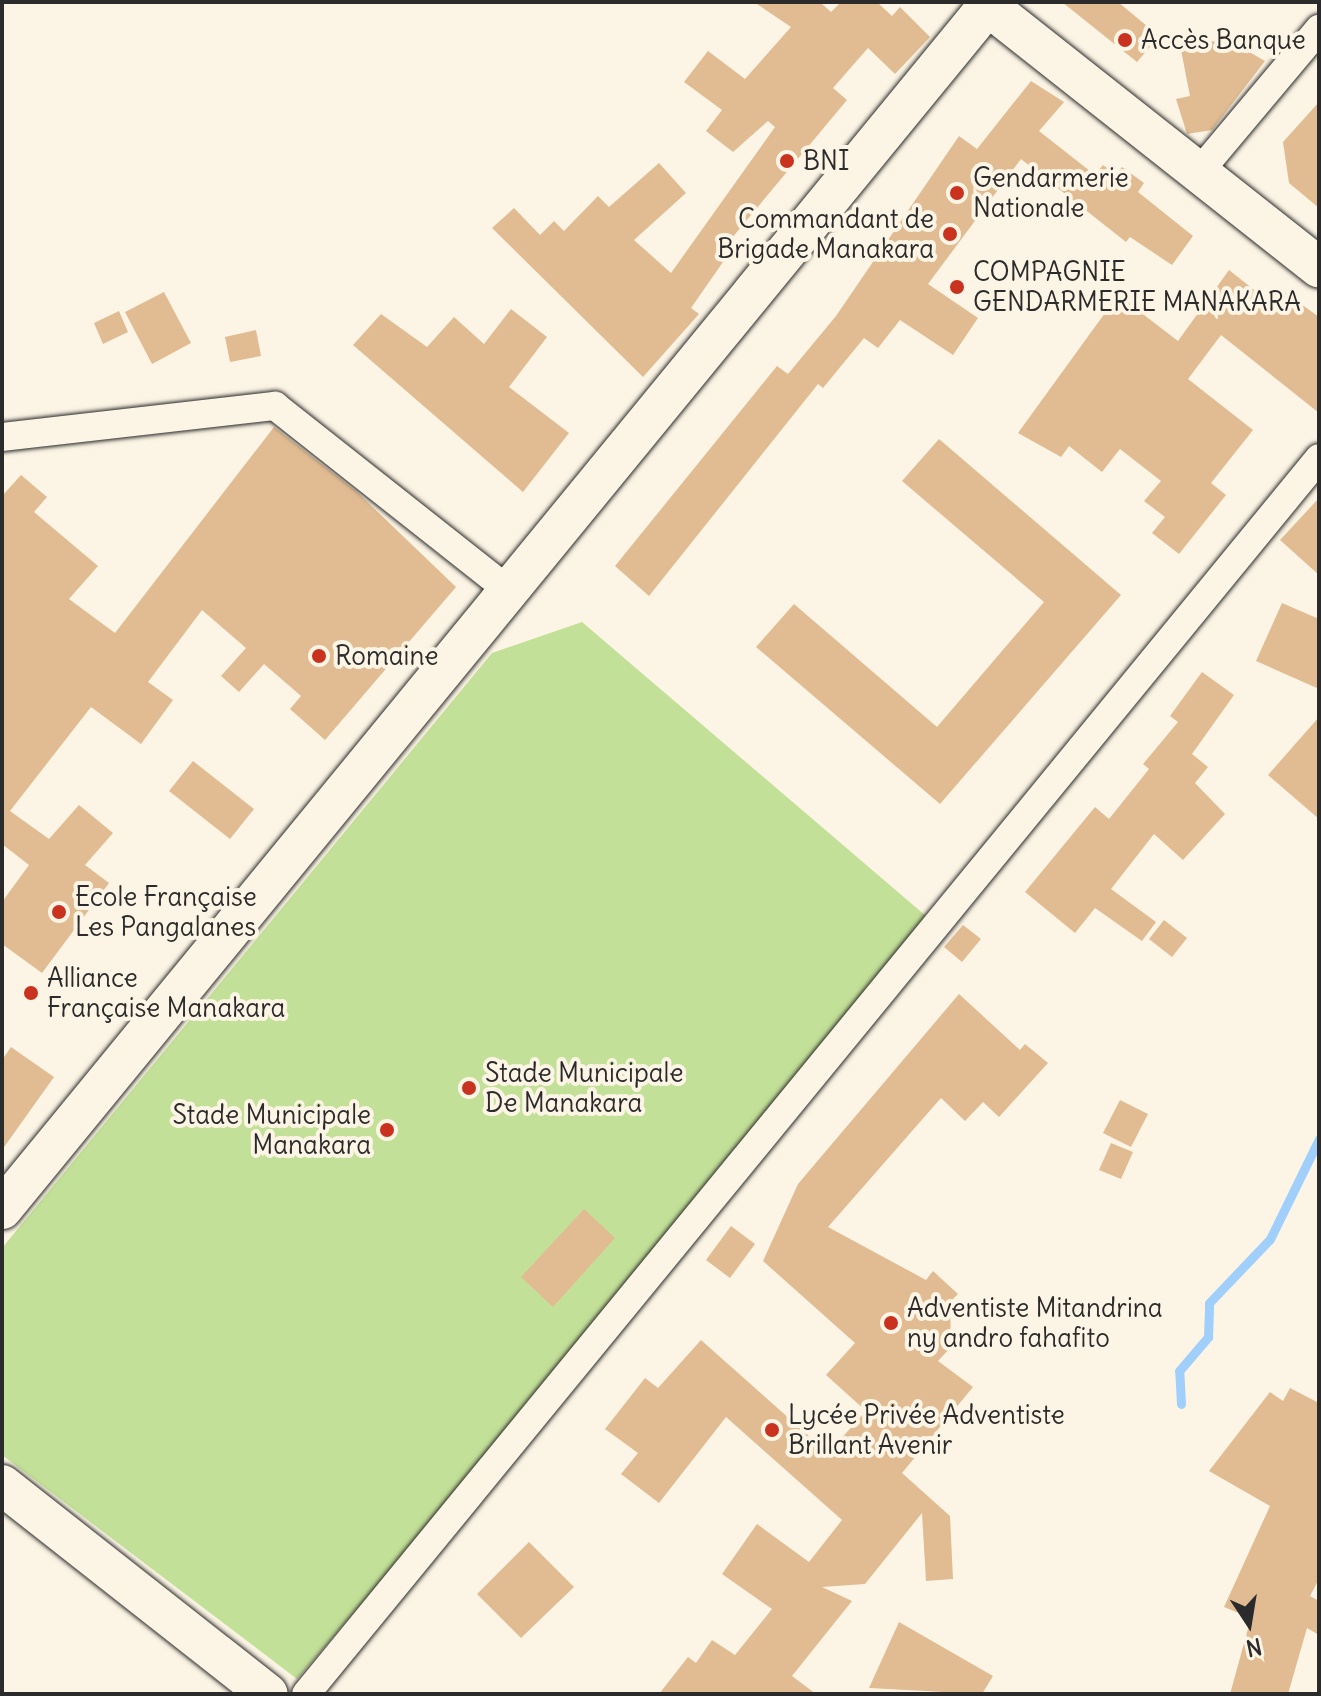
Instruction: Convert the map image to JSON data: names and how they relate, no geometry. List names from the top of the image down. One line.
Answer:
{"places":["Accès Banque","BNI","Gendarmerie Nationale","Commandant de Brigade Manakara","COMPAGNIE GENDARMERIE MANAKARA","Romaine","Ecole Française Les Pangalanes","Alliance Française Manakara","Stade Municipale De Manakara","Stade Municipale Manakara","Adventiste Mitandrina ny andro fahafito","Lycée Privée Adventiste Brillant Avenir"],"north":"bottom"}
